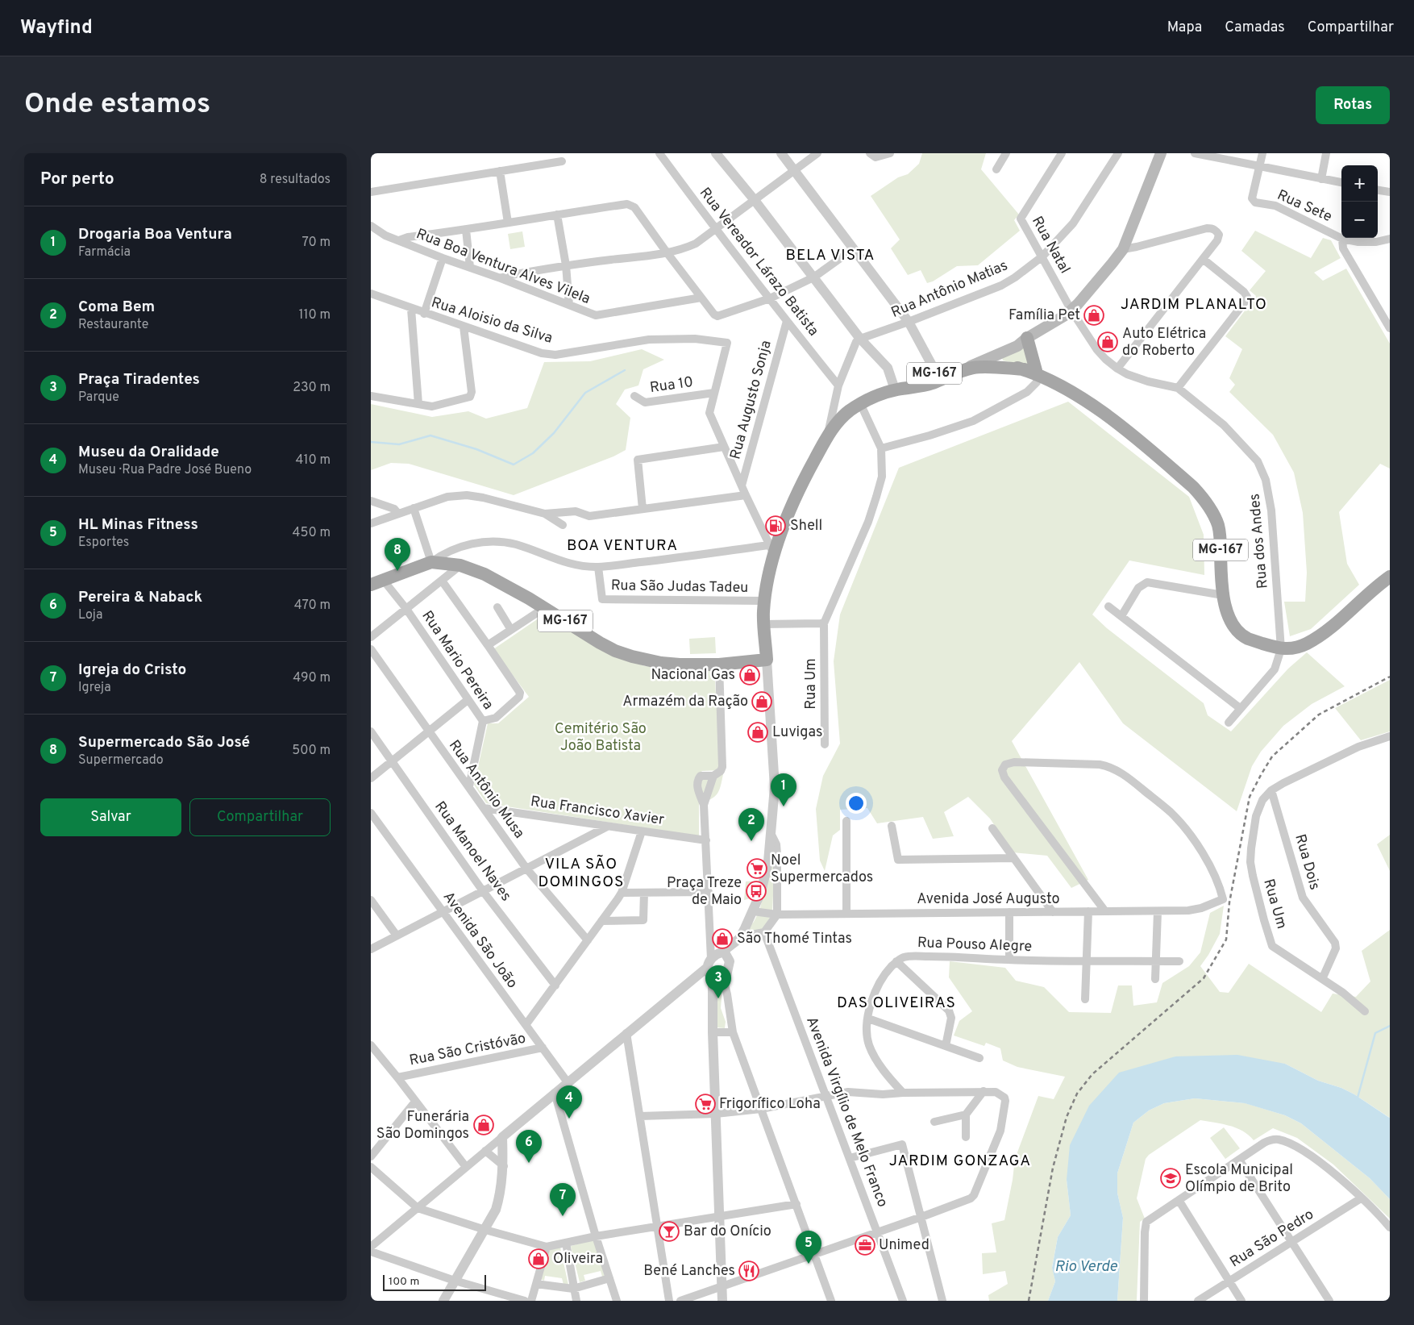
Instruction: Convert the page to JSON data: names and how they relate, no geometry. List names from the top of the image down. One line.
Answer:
{"streets":{"main road":["MG-167"],"street":["Rua Sete","Rua Natal","Rua Vereador Lárazo Batista","Rua Boa Ventura Alves Vilela","Rua Antônio Matias","Rua Aloisio da Silva","Rua 10","Rua Augusto Sonja","Rua dos Andes","Rua São Judas Tadeu","Rua Mario Pereira","Rua Um","Rua Antônio Musa","Rua Francisco Xavier","Rua Manoel Naves","Rua Dois","Avenida José Augusto","Avenida São João","Rua Pouso Alegre","Rua São Cristóvão","Avenida Virgílio de Melo Franco","Rua São Pedro"]},"crossings":[["Rua Natal","Rua Antônio Matias"],["Rua Natal","Rua dos Andes"],["Rua Vereador Lárazo Batista","Rua Augusto Sonja"],["Rua Aloisio da Silva","Rua 10"],["MG-167","Rua dos Andes"],["MG-167","Rua São Judas Tadeu"],["MG-167","Rua Mario Pereira"],["Rua Mario Pereira","Rua Antônio Musa"],["Rua Um","Rua Dois"],["Rua Antônio Musa","Rua Francisco Xavier"],["Avenida São João","Rua São Cristóvão"]],"districts":["BELA VISTA","JARDIM PLANALTO","BOA VENTURA","VILA SÃO DOMINGOS","DAS OLIVEIRAS","JARDIM GONZAGA"],"water":["Rio Verde"],"parks":["Cemitério São João Batista"],"places":{"shop":["Família Pet","Auto Elétrica do Roberto","Nacional Gas","Armazém da Ração","Luvigas","São Thomé Tintas","Funerária São Domingos","Oliveira"],"fuel station":["Shell"],"supermarket":["Noel Supermercados","Frigorífico Loha"],"bus stop":["Praça Treze de Maio"],"school or university":["Escola Municipal Olímpio de Brito"],"bar":["Bar do Onício"],"office":["Unimed"],"restaurant":["Bené Lanches"]},"scale_bar":"100 m","page":{"header":"Wayfind","nav":["Mapa","Camadas","Compartilhar"],"buttons":["Rotas",["Salvar","Compartilhar"]],"title":"Onde estamos","heading":["Por perto","8 resultados"],"map_buttons":["+","−"],"list":[{"mark":"1","name":"Drogaria Boa Ventura","note":"Farmácia","value":"70 m"},{"mark":"2","name":"Coma Bem","note":"Restaurante","value":"110 m"},{"mark":"3","name":"Praça Tiradentes","note":"Parque","value":"230 m"},{"mark":"4","name":"Museu da Oralidade","note":"Museu · Rua Padre José Bueno","value":"410 m"},{"mark":"5","name":"HL Minas Fitness","note":"Esportes","value":"450 m"},{"mark":"6","name":"Pereira & Naback","note":"Loja","value":"470 m"},{"mark":"7","name":"Igreja do Cristo","note":"Igreja","value":"490 m"},{"mark":"8","name":"Supermercado São José","note":"Supermercado","value":"500 m"}],"pins":["8","1","2","3","4","6","7","5"],"scale":"100 m"}}
